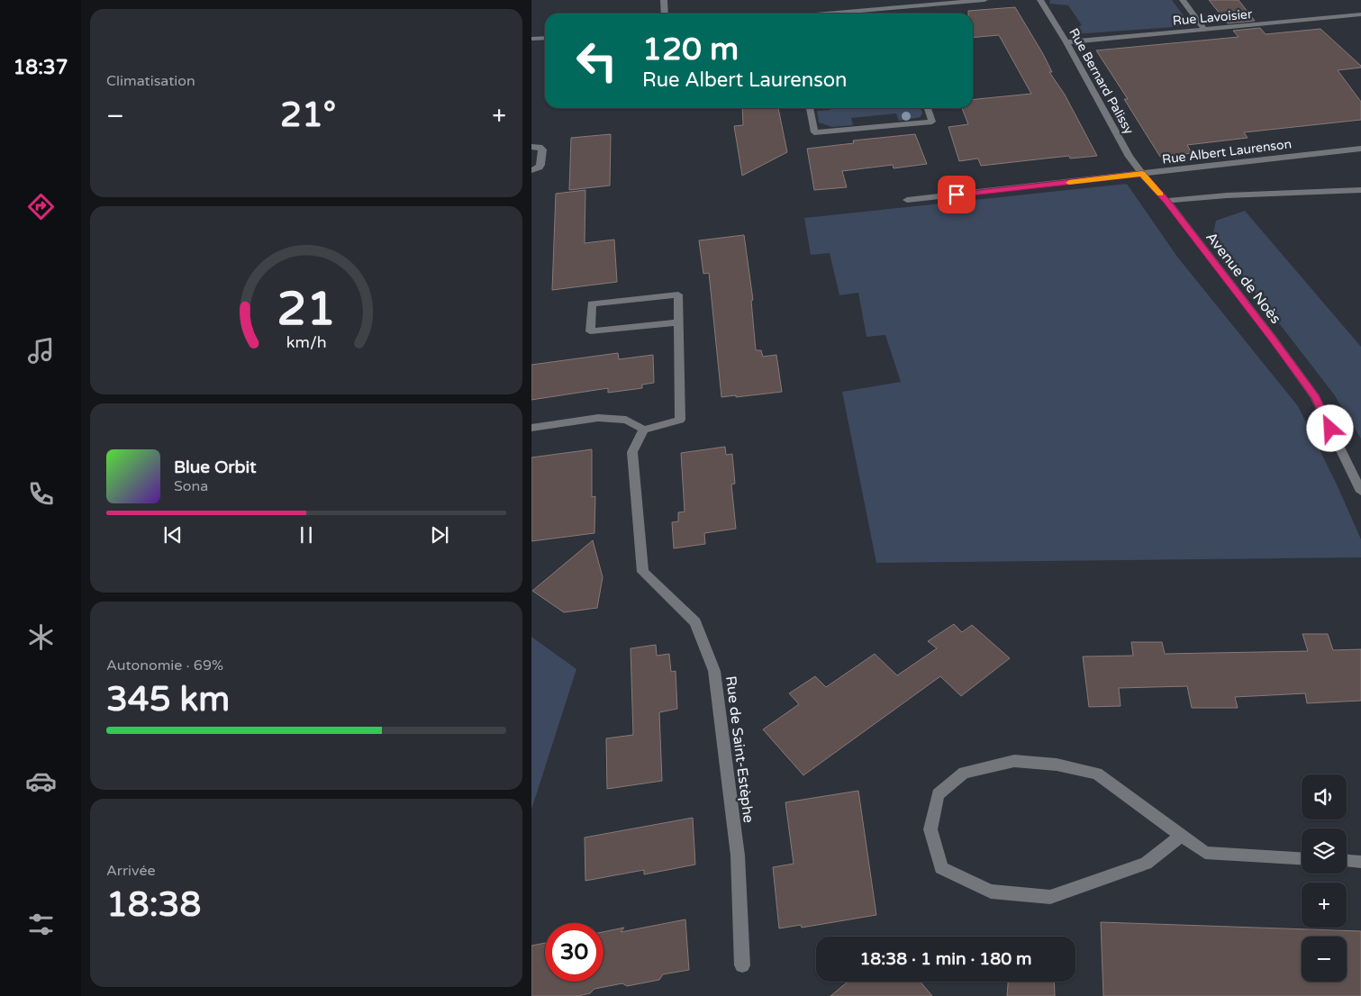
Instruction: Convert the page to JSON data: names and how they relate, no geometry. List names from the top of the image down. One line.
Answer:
{"streets":{"street":["Rue Lavoisier","Rue Bernard Palissy","Rue Albert Laurenson","Avenue de Noès","Rue de Saint-Estèphe"]},"crossings":[["Rue Lavoisier","Rue Bernard Palissy"],["Rue Bernard Palissy","Rue Albert Laurenson"],["Rue Bernard Palissy","Avenue de Noès"],["Rue Albert Laurenson","Avenue de Noès"]],"page":{"tabs":"18:37","tile":["Climatisation",["Autonomie · 69%","345 km"],["Arrivée","18:38"]],"turn":["120 m","Rue Albert Laurenson"],"heat":["−","21°","+"],"song":["Blue Orbit","Sona"],"map_buttons":["+","−"],"limit":"30","trip":"18:38 · 1 min · 180 m","gauge":["21","km/h"]}}
